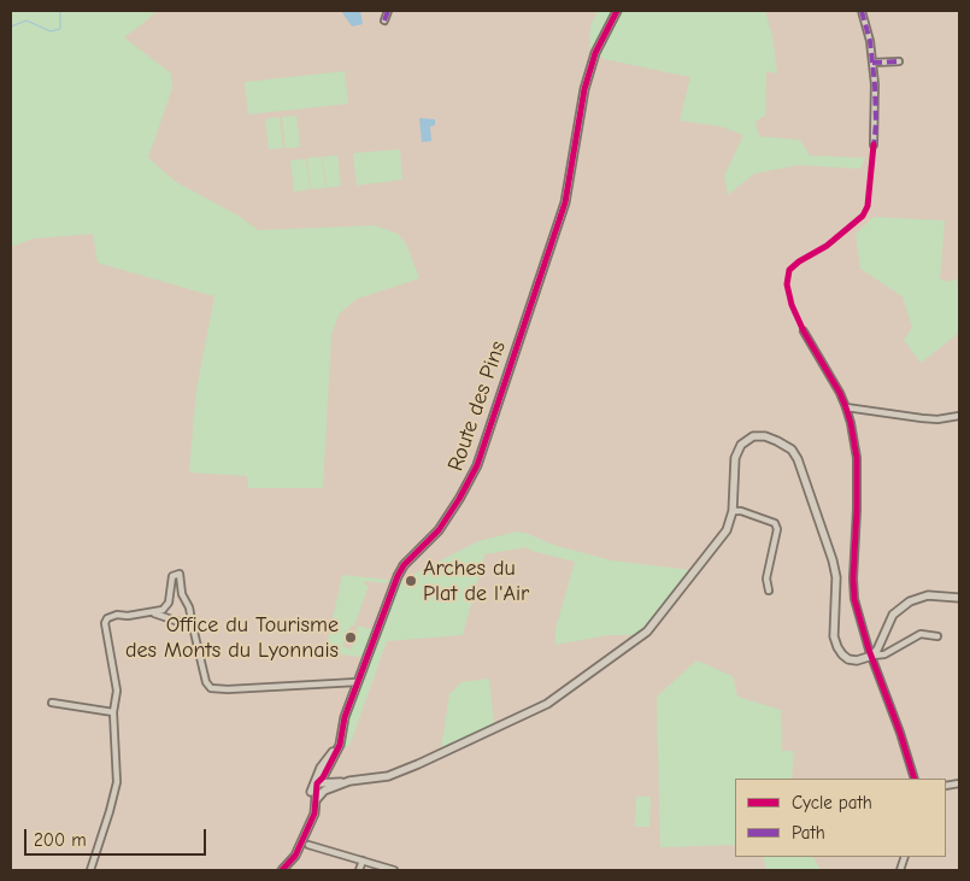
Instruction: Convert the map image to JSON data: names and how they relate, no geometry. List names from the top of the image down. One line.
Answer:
{"streets":{"main road":["Route des Pins"]},"places":["Arches du Plat de l'Air","Office du Tourisme des Monts du Lyonnais"],"legend":["Cycle path","Path"],"scale_bar":"200 m"}
